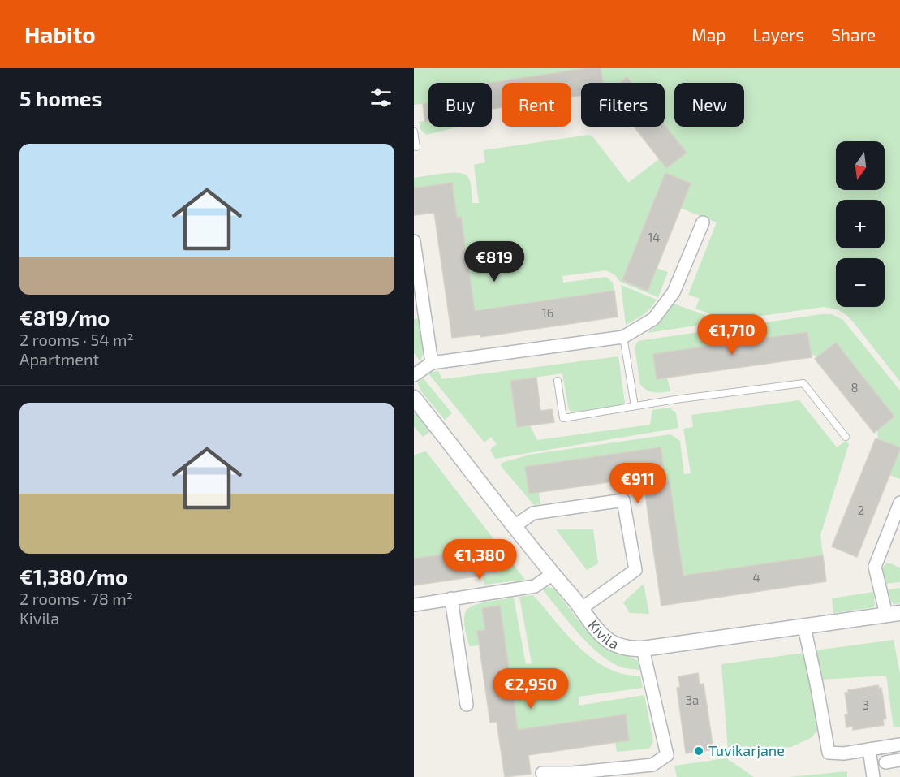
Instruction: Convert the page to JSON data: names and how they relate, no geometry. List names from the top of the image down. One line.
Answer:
{"streets":{"street":["Kivila"]},"places":["Tuvikarjane"],"house_numbers":["14","16","8","2","4","3a","3"],"north":"bottom","page":{"header":"Habito","nav":["Map","Layers","Share"],"heading":"5 homes","chip":["Buy","Rent","Filters","New"],"list":[{"name":"€819/mo","note":"2 rooms · 54 m² · Apartment"},{"name":"€1,380/mo","note":"2 rooms · 78 m² · Kivila"}],"map_buttons":["+","−"],"price":["€819","€1,710","€911","€1,380","€2,950"]}}
